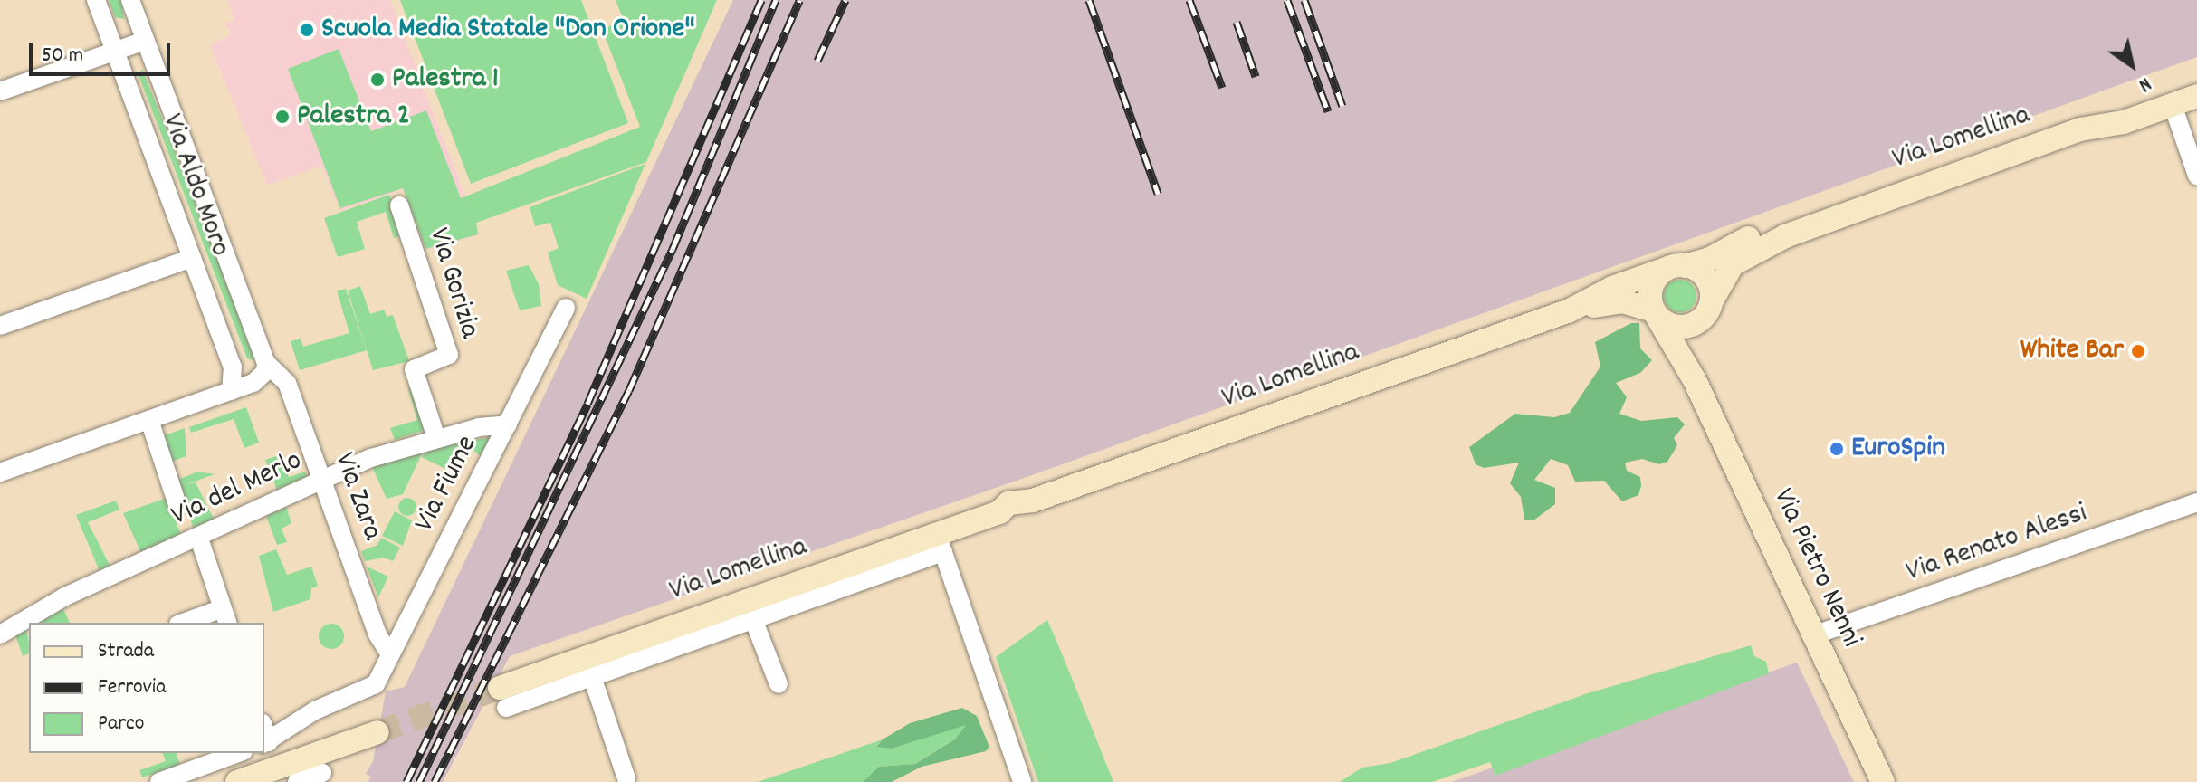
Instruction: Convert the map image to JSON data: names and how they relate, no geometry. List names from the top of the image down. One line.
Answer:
{"streets":{"main road":["Via Lomellina","Via Pietro Nenni"],"street":["Via Aldo Moro","Via Gorizia","Via Fiume","Via del Merlo","Via Zara","Via Renato Alessi"]},"crossings":[["Via Lomellina","Via Pietro Nenni"],["Via Aldo Moro","Via Zara"],["Via Gorizia","Via del Merlo"],["Via Fiume","Via del Merlo"],["Via Fiume","Via Zara"],["Via del Merlo","Via Zara"],["Via Renato Alessi","Via Pietro Nenni"]],"places":["Scuola Media Statale \"Don Orione\"","Palestra 1","Palestra 2","White Bar","EuroSpin"],"legend":["Strada","Ferrovia","Parco"],"scale_bar":"50 m","north":"bottom right"}
